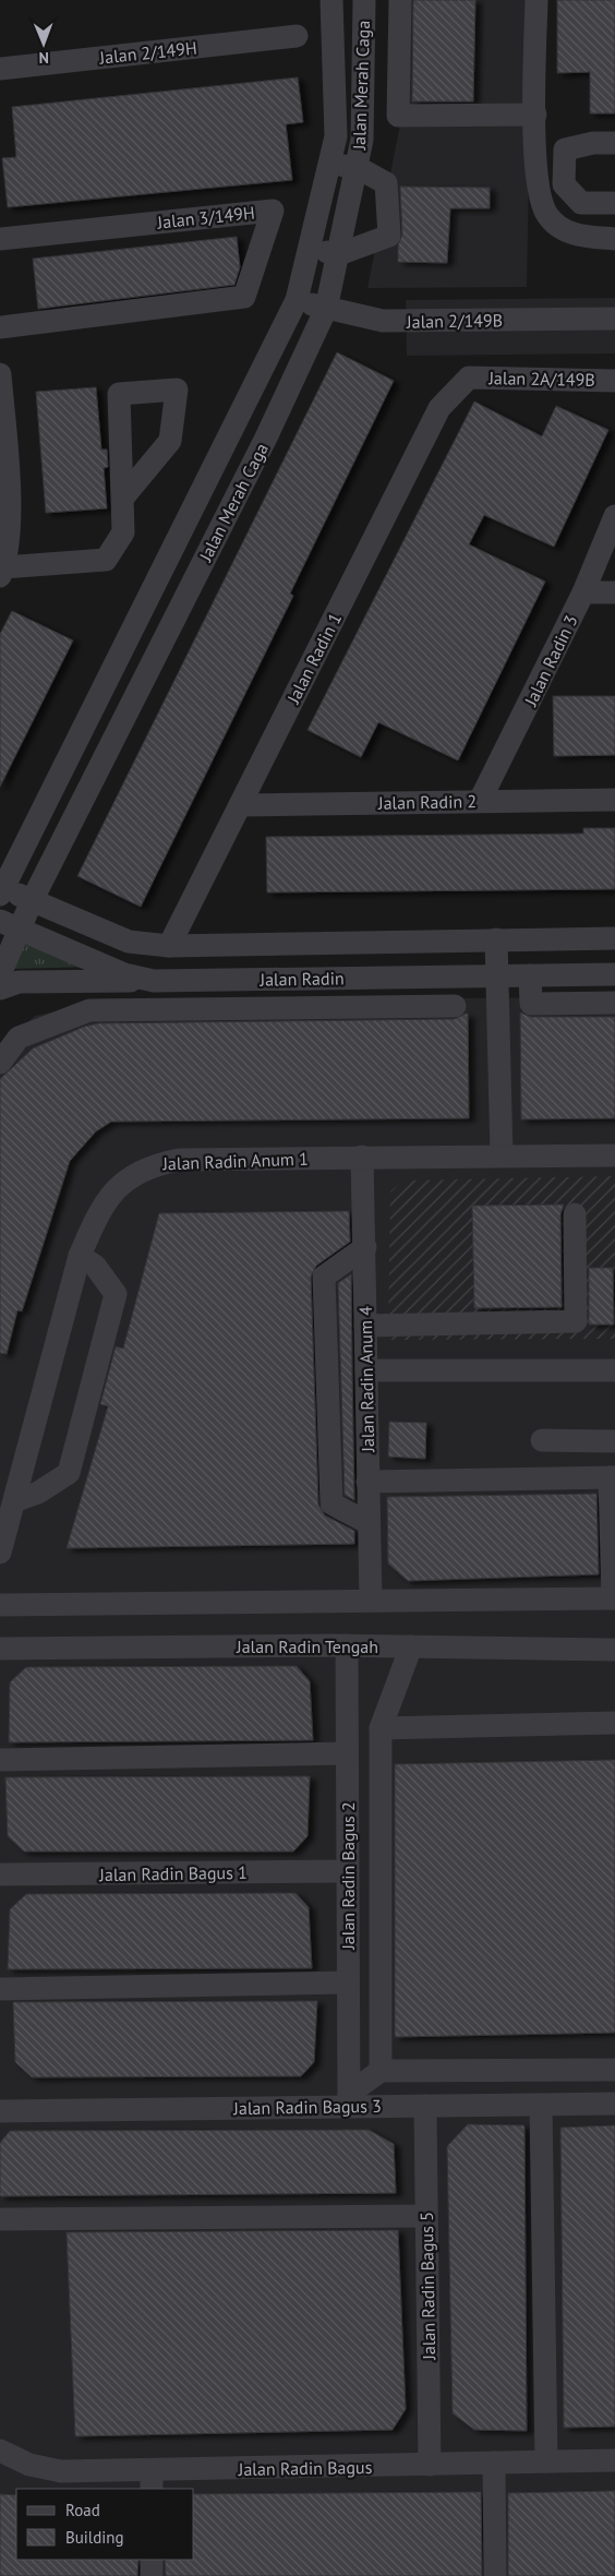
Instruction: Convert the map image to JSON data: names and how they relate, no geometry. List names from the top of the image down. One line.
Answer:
{"streets":{"street":["Jalan 2/149H","Jalan Merah Caga","Jalan 3/149H","Jalan 2/149B","Jalan 2A/149B","Jalan Radin 1","Jalan Radin 3","Jalan Radin 2","Jalan Radin","Jalan Radin Anum 1","Jalan Radin Anum 4","Jalan Radin Tengah","Jalan Radin Bagus 1","Jalan Radin Bagus 2","Jalan Radin Bagus 3","Jalan Radin Bagus 5","Jalan Radin Bagus"]},"crossings":[["Jalan Merah Caga","Jalan 2/149B"],["Jalan Merah Caga","Jalan Radin"],["Jalan 2A/149B","Jalan Radin 1"],["Jalan Radin 1","Jalan Radin 2"],["Jalan Radin 1","Jalan Radin"],["Jalan Radin 3","Jalan Radin 2"],["Jalan Radin Anum 1","Jalan Radin Anum 4"],["Jalan Radin Tengah","Jalan Radin Bagus 2"],["Jalan Radin Bagus 1","Jalan Radin Bagus 2"],["Jalan Radin Bagus 2","Jalan Radin Bagus 3"],["Jalan Radin Bagus 3","Jalan Radin Bagus 5"],["Jalan Radin Bagus 5","Jalan Radin Bagus"]],"legend":["Road","Building"],"north":"bottom"}
